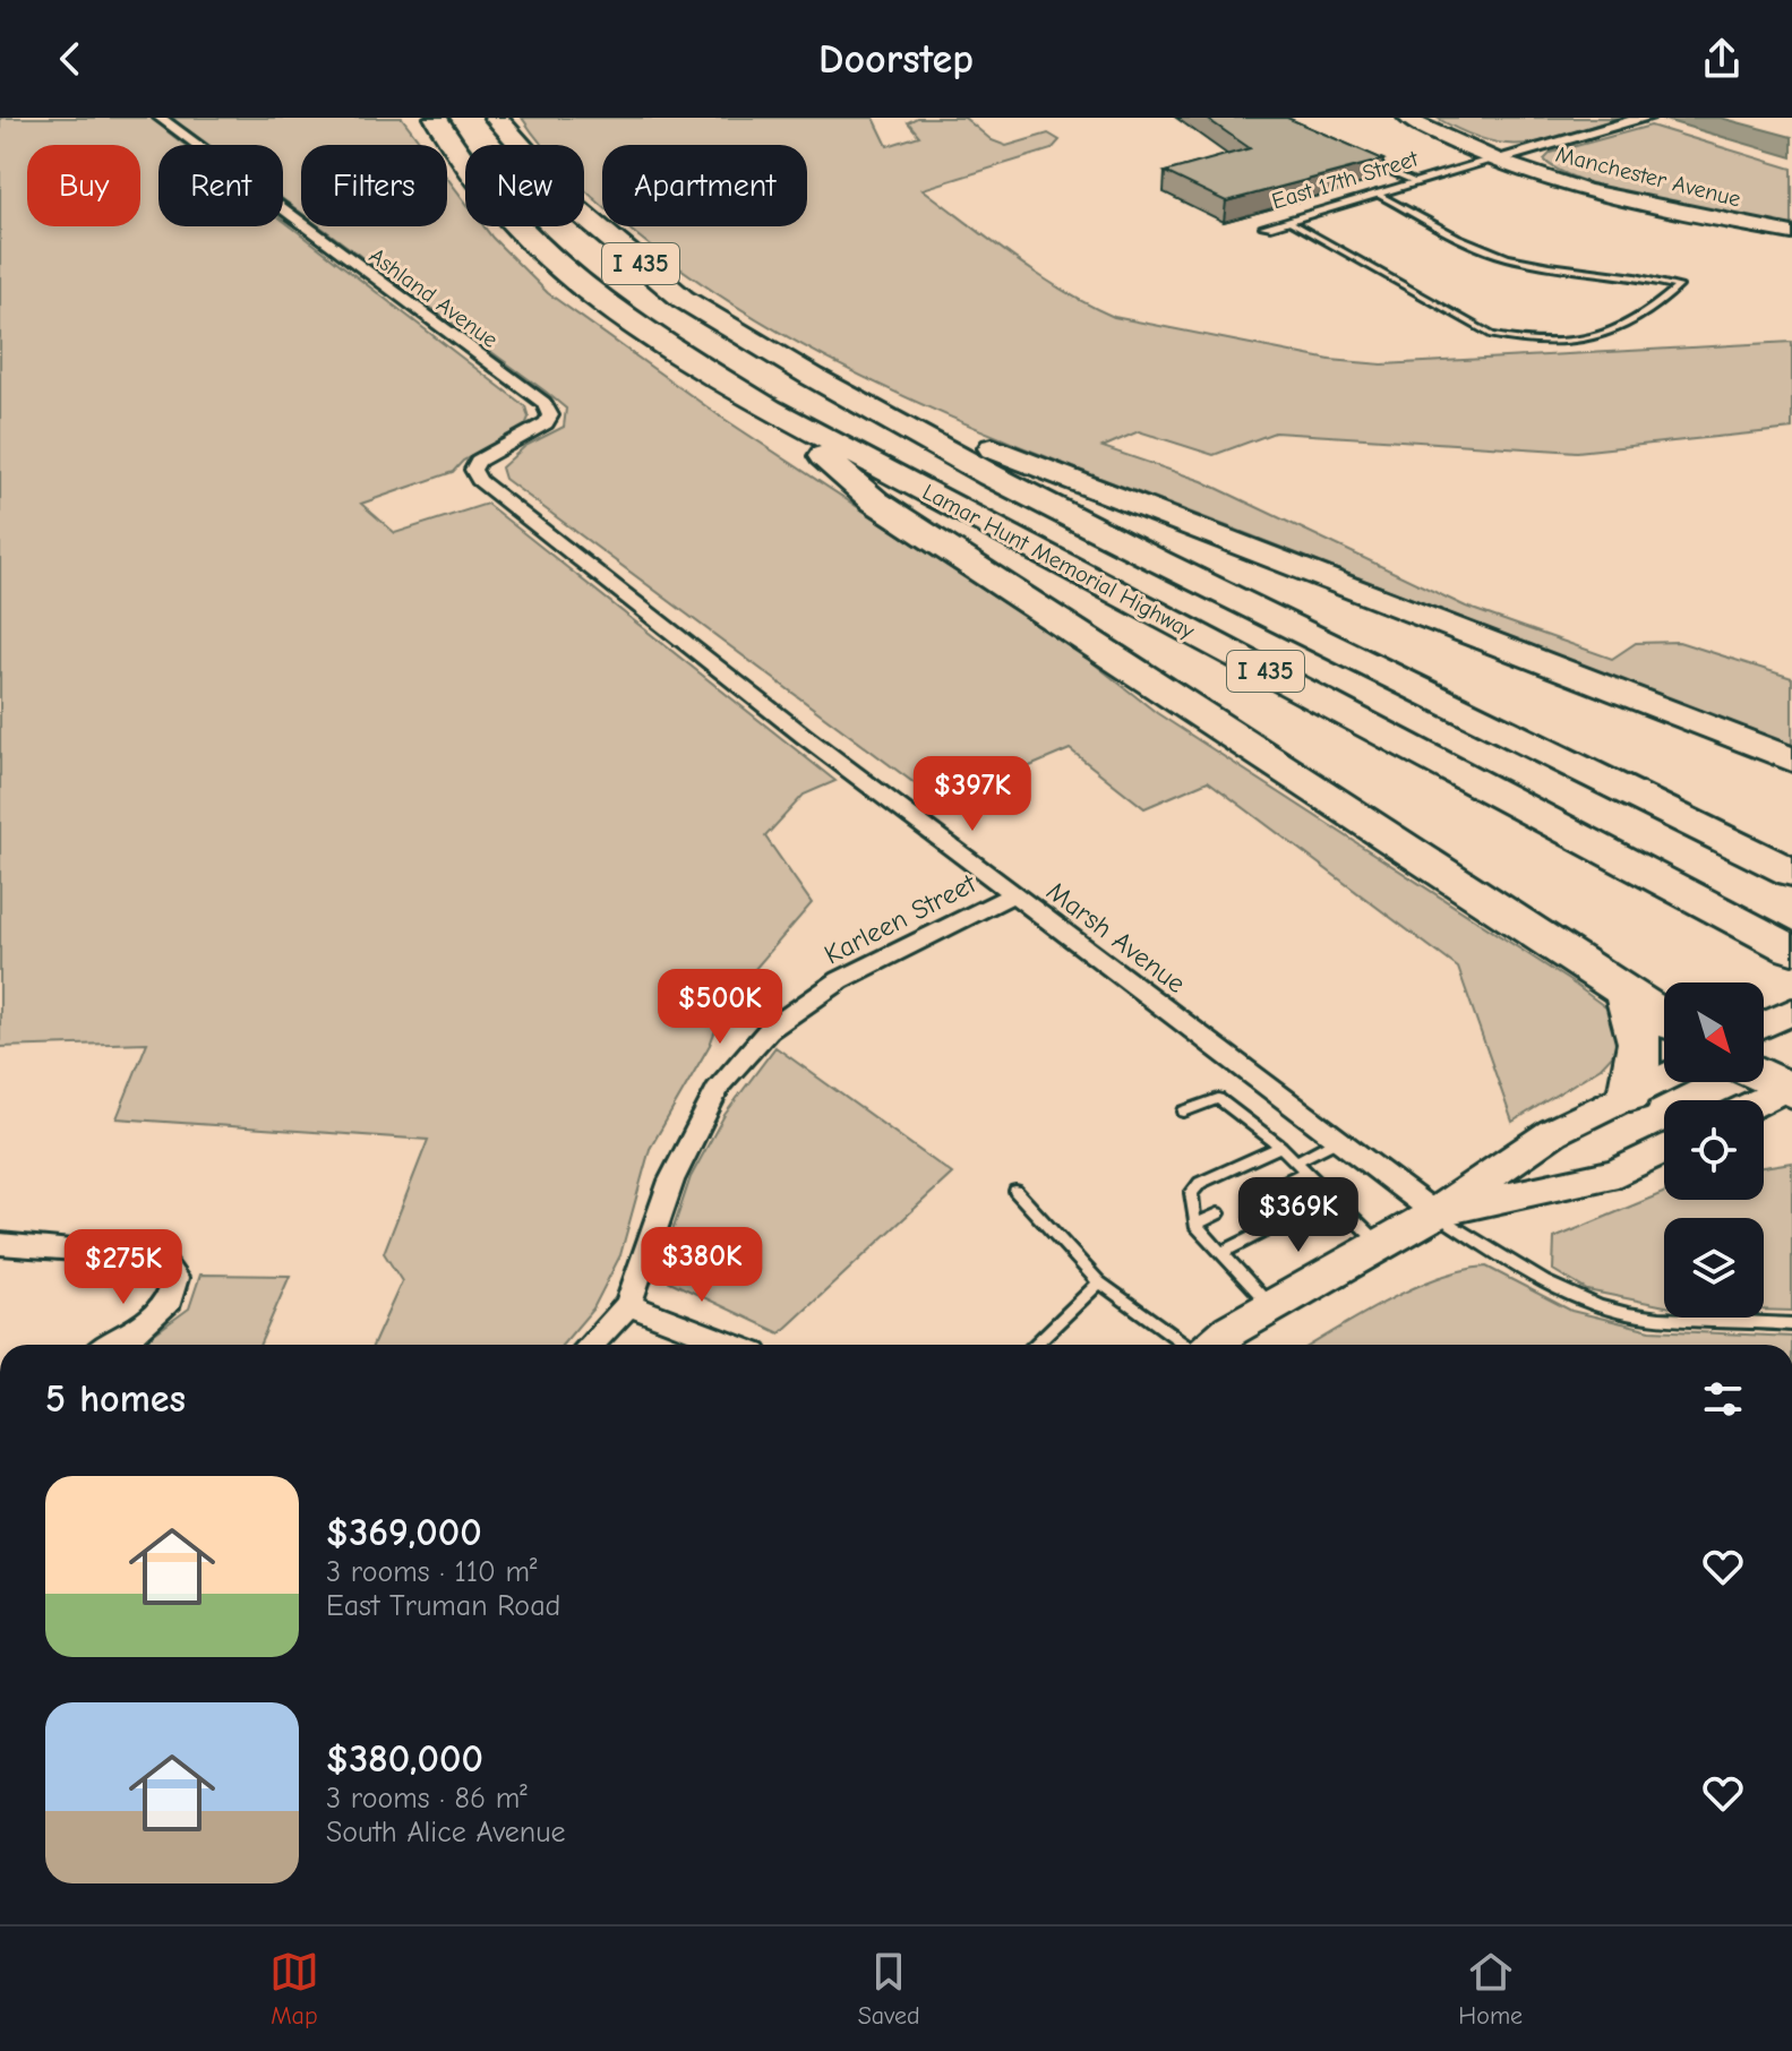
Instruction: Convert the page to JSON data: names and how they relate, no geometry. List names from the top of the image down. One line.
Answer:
{"streets":{"highway":["I 435","Lamar Hunt Memorial Highway"],"main road":["Manchester Avenue"],"street":["East 17th Street","Ashland Avenue","Karleen Street","Marsh Avenue"]},"crossings":[["Manchester Avenue","East 17th Street"],["Ashland Avenue","Marsh Avenue"],["Karleen Street","Marsh Avenue"]],"north":"bottom right","page":{"header":"Doorstep","chip":["Buy","Rent","Filters","New","Apartment"],"price":["$397K","$500K","$369K","$380K","$275K"],"heading":"5 homes","list":[{"name":"$369,000","note":"3 rooms · 110 m² · East Truman Road"},{"name":"$380,000","note":"3 rooms · 86 m² · South Alice Avenue"}],"tabs":["Map","Saved","Home"]}}
